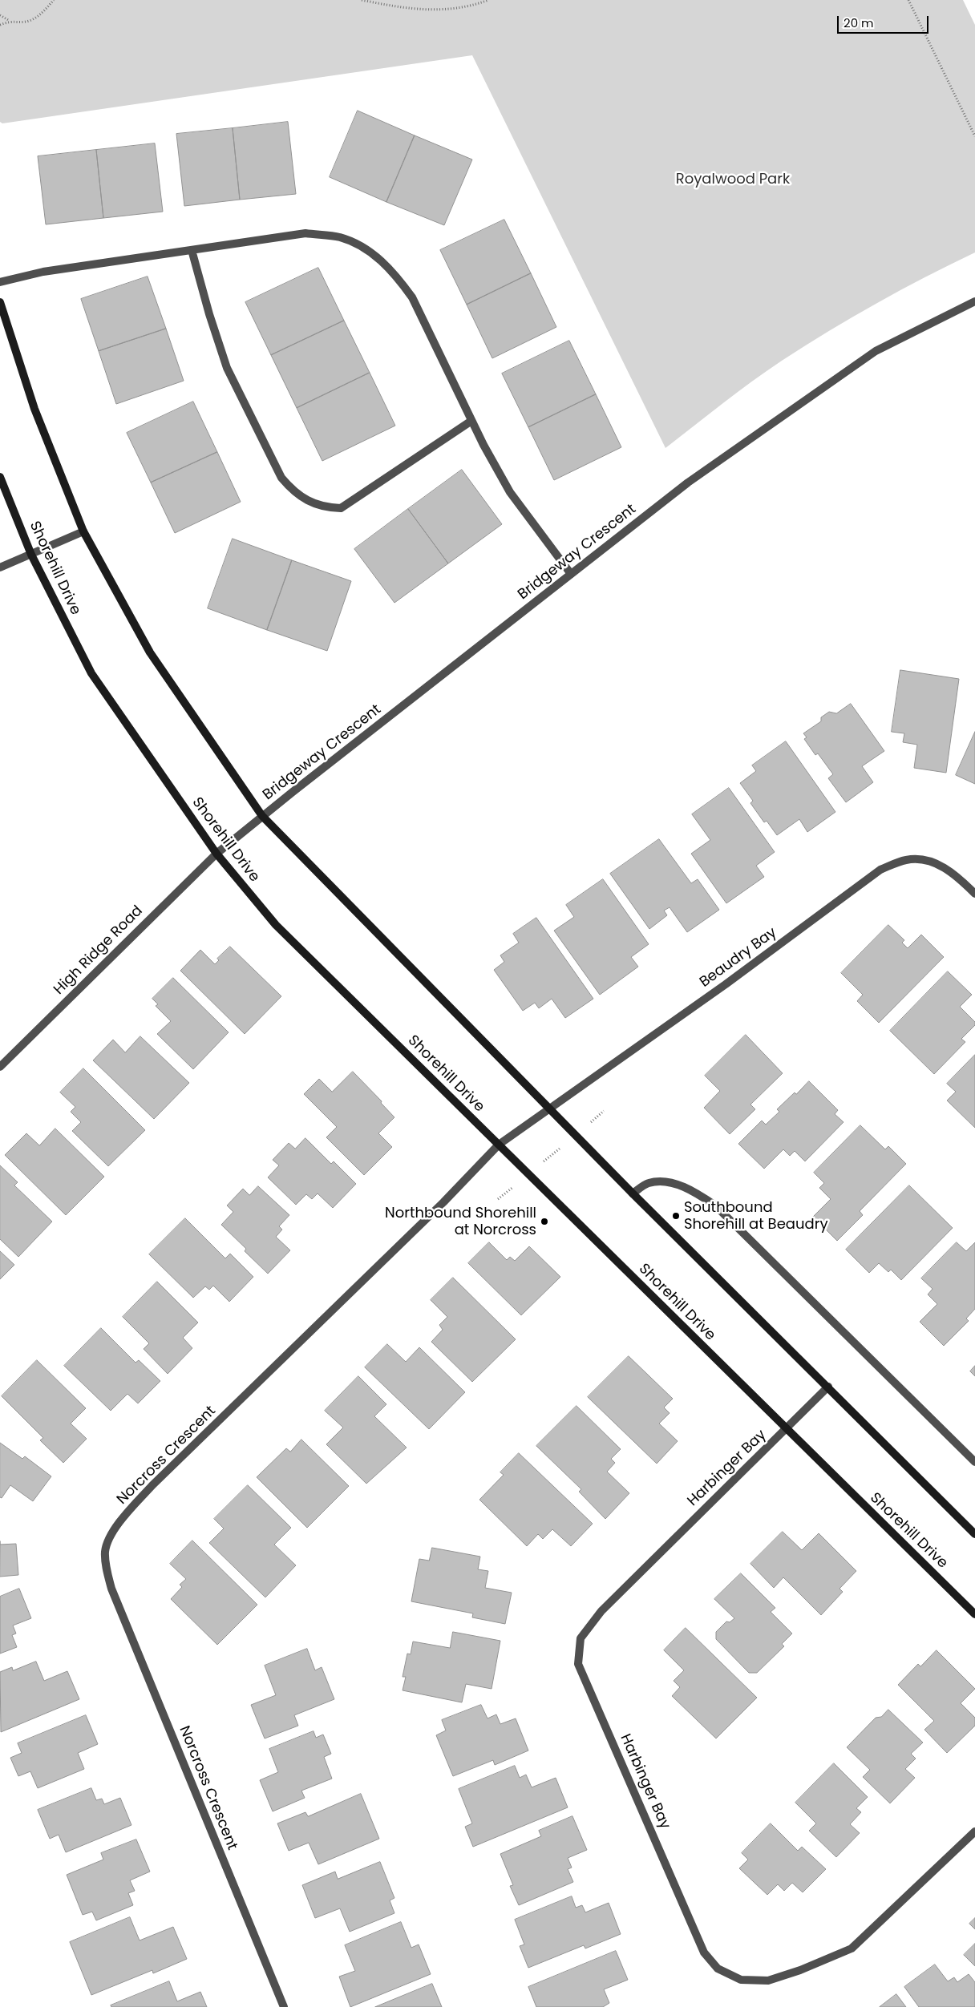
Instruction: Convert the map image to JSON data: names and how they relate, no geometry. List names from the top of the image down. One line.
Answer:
{"streets":{"street":["Bridgeway Crescent","Shorehill Drive","High Ridge Road","Beaudry Bay","Norcross Crescent","Harbinger Bay"]},"crossings":[["Bridgeway Crescent","Shorehill Drive"],["Bridgeway Crescent","High Ridge Road"],["Shorehill Drive","High Ridge Road"],["Shorehill Drive","Norcross Crescent"],["Shorehill Drive","Harbinger Bay"],["Beaudry Bay","Norcross Crescent"]],"parks":["Royalwood Park"],"places":["Southbound Shorehill at Beaudry","Northbound Shorehill at Norcross"],"scale_bar":"20 m"}
